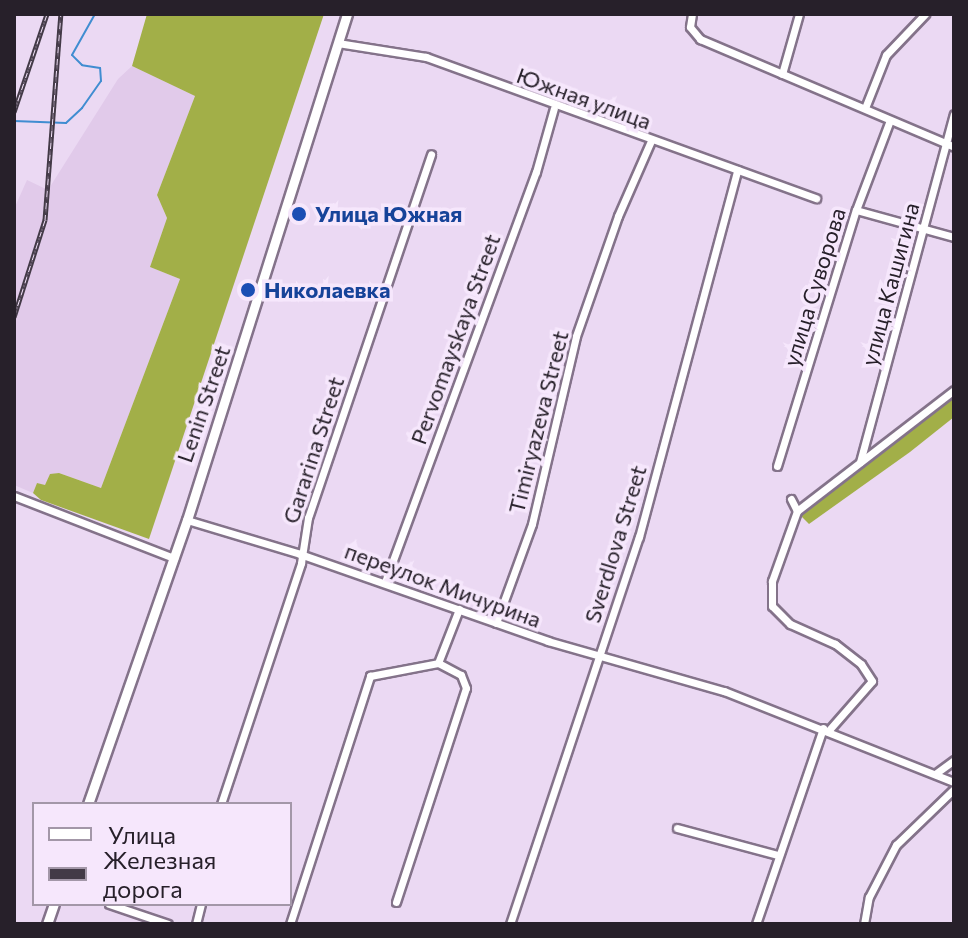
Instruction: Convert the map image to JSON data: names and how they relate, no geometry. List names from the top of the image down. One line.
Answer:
{"streets":{"main road":["Lenin Street"],"street":["Южная улица","улица Кашигина","улица Суворова","Pervomayskaya Street","Timiryazeva Street","Gararina Street","Sverdlova Street","переулок Мичурина"]},"crossings":[["Южная улица","Pervomayskaya Street"],["Южная улица","Lenin Street"],["Южная улица","Timiryazeva Street"],["Южная улица","Sverdlova Street"],["Pervomayskaya Street","переулок Мичурина"],["Lenin Street","переулок Мичурина"],["Timiryazeva Street","переулок Мичурина"],["Gararina Street","переулок Мичурина"],["Sverdlova Street","переулок Мичурина"]],"places":["Улица Южная","Николаевка"],"legend":["Улица","Железная дорога"]}
